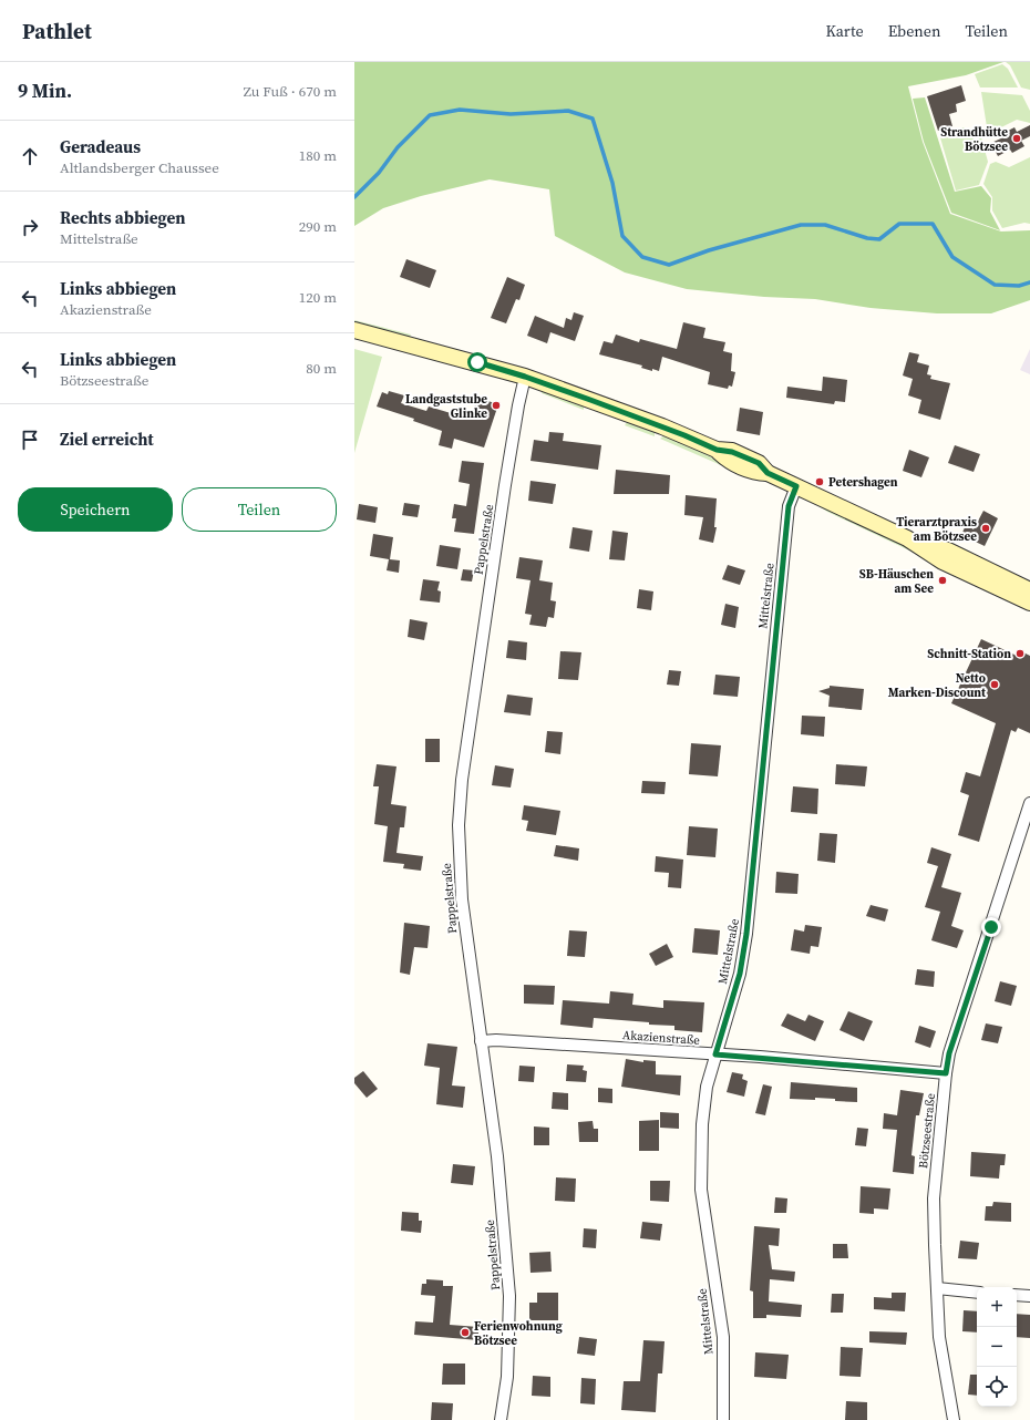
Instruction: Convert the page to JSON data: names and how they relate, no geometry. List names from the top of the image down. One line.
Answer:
{"streets":{"street":["Pappelstraße","Mittelstraße","Akazienstraße","Bötzseestraße"]},"crossings":[["Pappelstraße","Akazienstraße"],["Mittelstraße","Akazienstraße"],["Akazienstraße","Bötzseestraße"]],"places":["Strandhütte Bötzsee","Landgaststube Glinke","Petershagen","Tierarztpraxis am Bötzsee","SB-Häuschen am See","Schnitt-Station","Netto Marken-Discount","Ferienwohnung Bötzsee"],"page":{"header":"Pathlet","nav":["Karte","Ebenen","Teilen"],"heading":["9 Min.","Zu Fuß · 670 m"],"list":[["Geradeaus","Altlandsberger Chaussee","180 m"],["Rechts abbiegen","Mittelstraße","290 m"],["Links abbiegen","Akazienstraße","120 m"],["Links abbiegen","Bötzseestraße","80 m"],"Ziel erreicht"],"buttons":["Speichern","Teilen"],"map_buttons":["+","−"]}}
